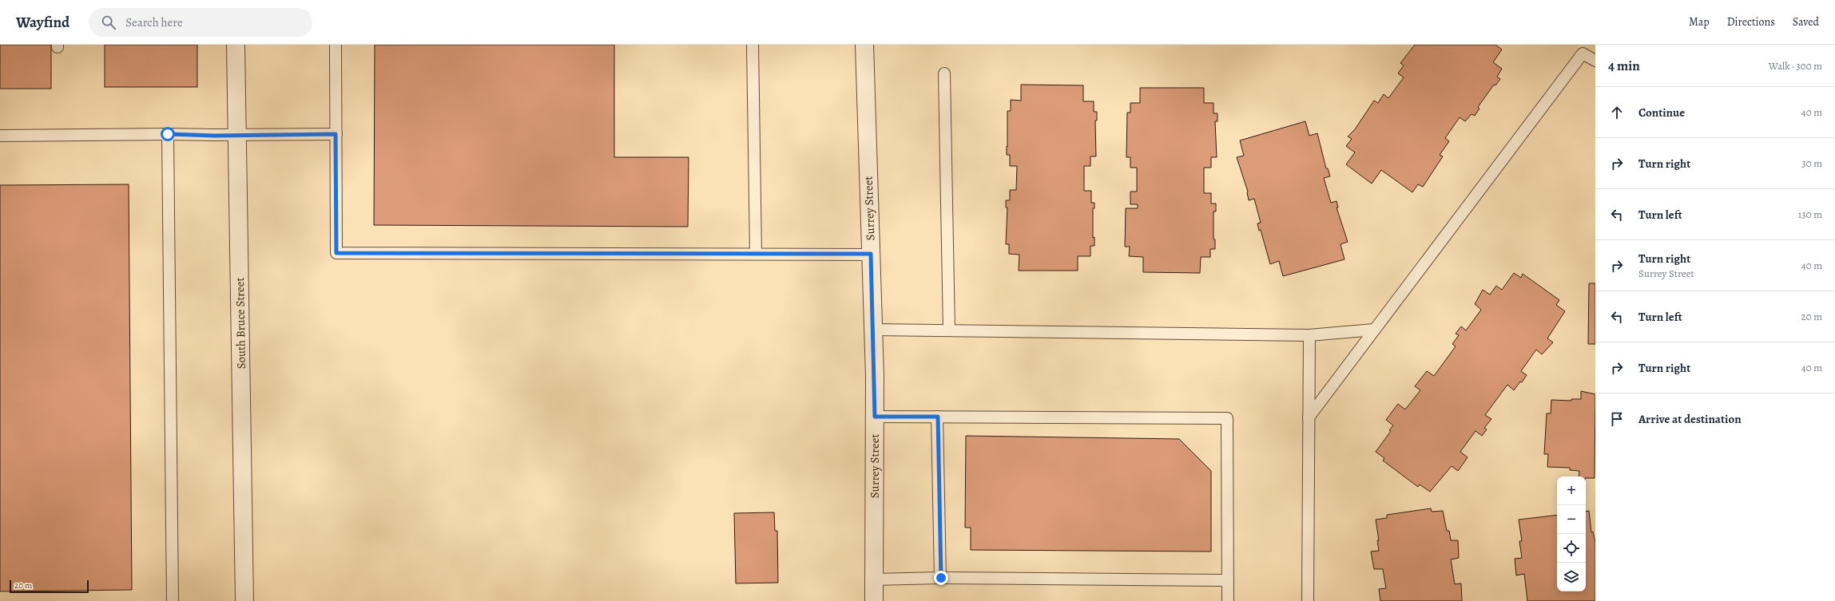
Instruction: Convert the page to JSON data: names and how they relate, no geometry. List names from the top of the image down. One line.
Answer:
{"streets":{"street":["Surrey Street","South Bruce Street"]},"scale_bar":"20 m","page":{"header":"Wayfind","search":"Search here","nav":["Map","Directions","Saved"],"heading":["4 min","Walk · 300 m"],"list":[["Continue","40 m"],["Turn right","30 m"],["Turn left","130 m"],["Turn right","Surrey Street","40 m"],["Turn left","20 m"],["Turn right","40 m"],"Arrive at destination"],"map_buttons":["+","−"],"scale":"20 m"}}
